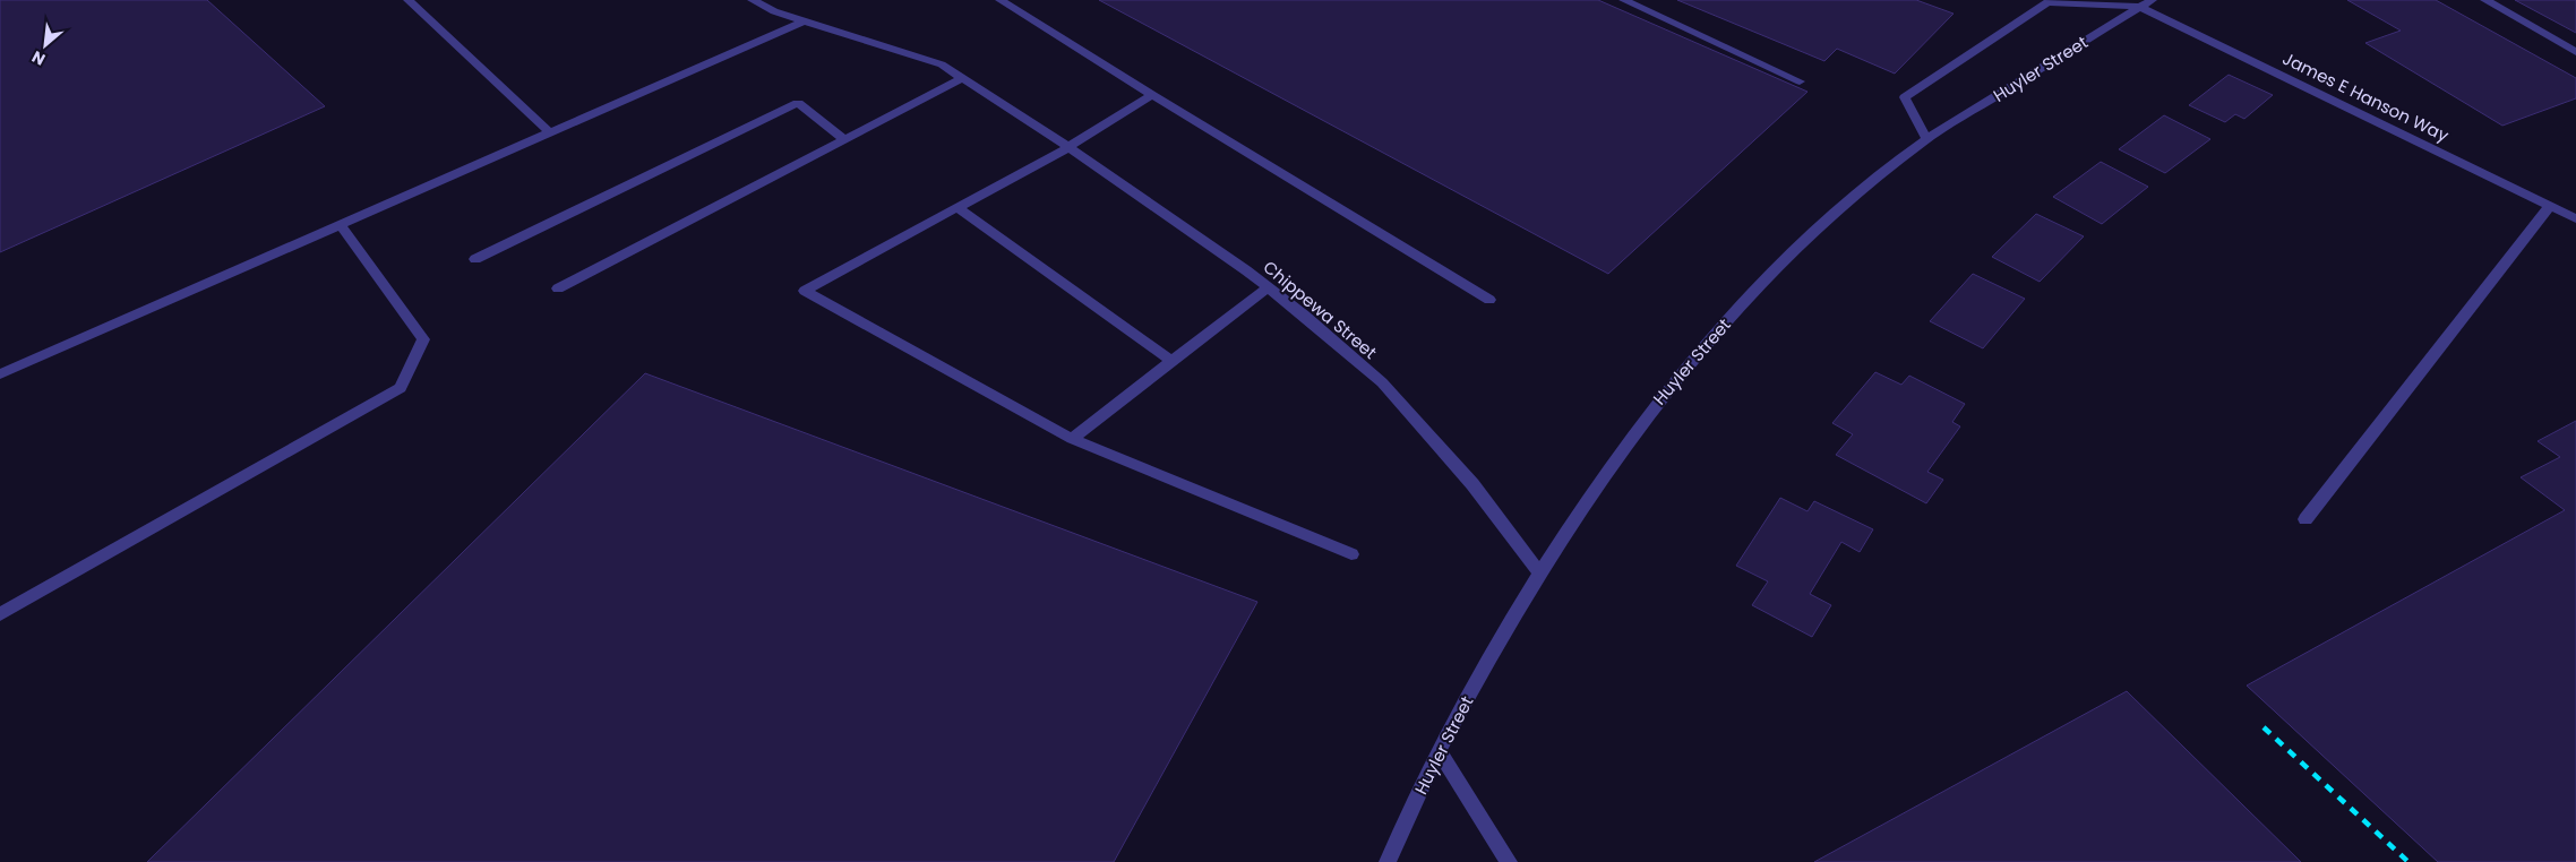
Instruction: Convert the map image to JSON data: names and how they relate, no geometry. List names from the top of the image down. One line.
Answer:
{"streets":{"street":["Huyler Street","James E Hanson Way","Chippewa Street"]},"crossings":[["Huyler Street","James E Hanson Way"],["Huyler Street","Chippewa Street"]],"north":"bottom left"}
